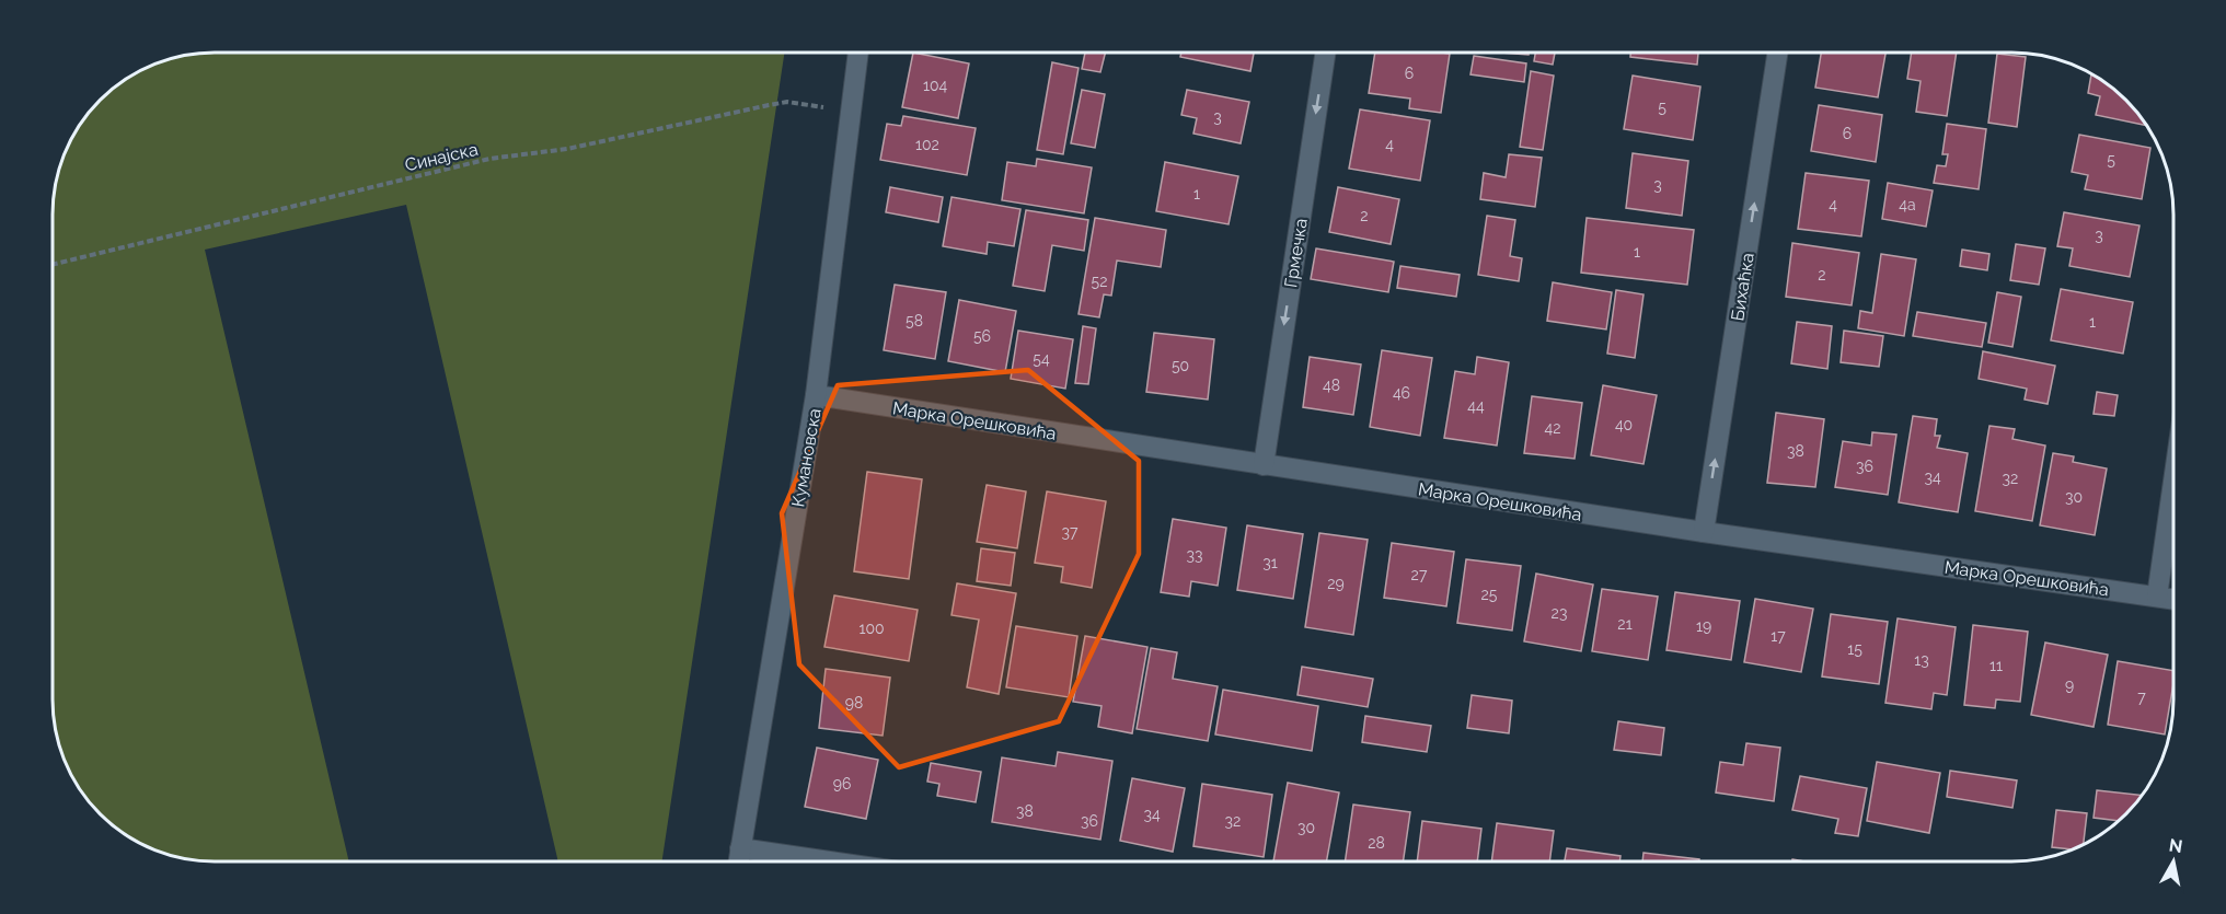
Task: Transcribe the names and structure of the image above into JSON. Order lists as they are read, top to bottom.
{
  "streets": {
    "street": [
      "Грмечка",
      "Бихаћка",
      "Марка Орешковића",
      "Кумановска"
    ],
    "path": ["Синајска"]
  },
  "crossings": [
    ["Синајска", "Кумановска"],
    ["Грмечка", "Марка Орешковића"],
    ["Бихаћка", "Марка Орешковића"],
    ["Марка Орешковића", "Кумановска"]
  ],
  "one_way": ["Грмечка", "Бихаћка"],
  "house_numbers": [
    "6",
    "104",
    "5",
    "3",
    "6",
    "102",
    "4",
    "5",
    "3",
    "1",
    "4",
    "4a",
    "2",
    "3",
    "1",
    "2",
    "52",
    "58",
    "1",
    "56",
    "54",
    "50",
    "48",
    "46",
    "44",
    "40",
    "42",
    "38",
    "36",
    "34",
    "32",
    "30",
    "37",
    "33",
    "31",
    "27",
    "29",
    "25",
    "23",
    "21",
    "19",
    "100",
    "17",
    "15",
    "13",
    "11",
    "9",
    "7",
    "98",
    "96",
    "38",
    "34",
    "36",
    "32",
    "30",
    "28"
  ],
  "north": "top"
}
